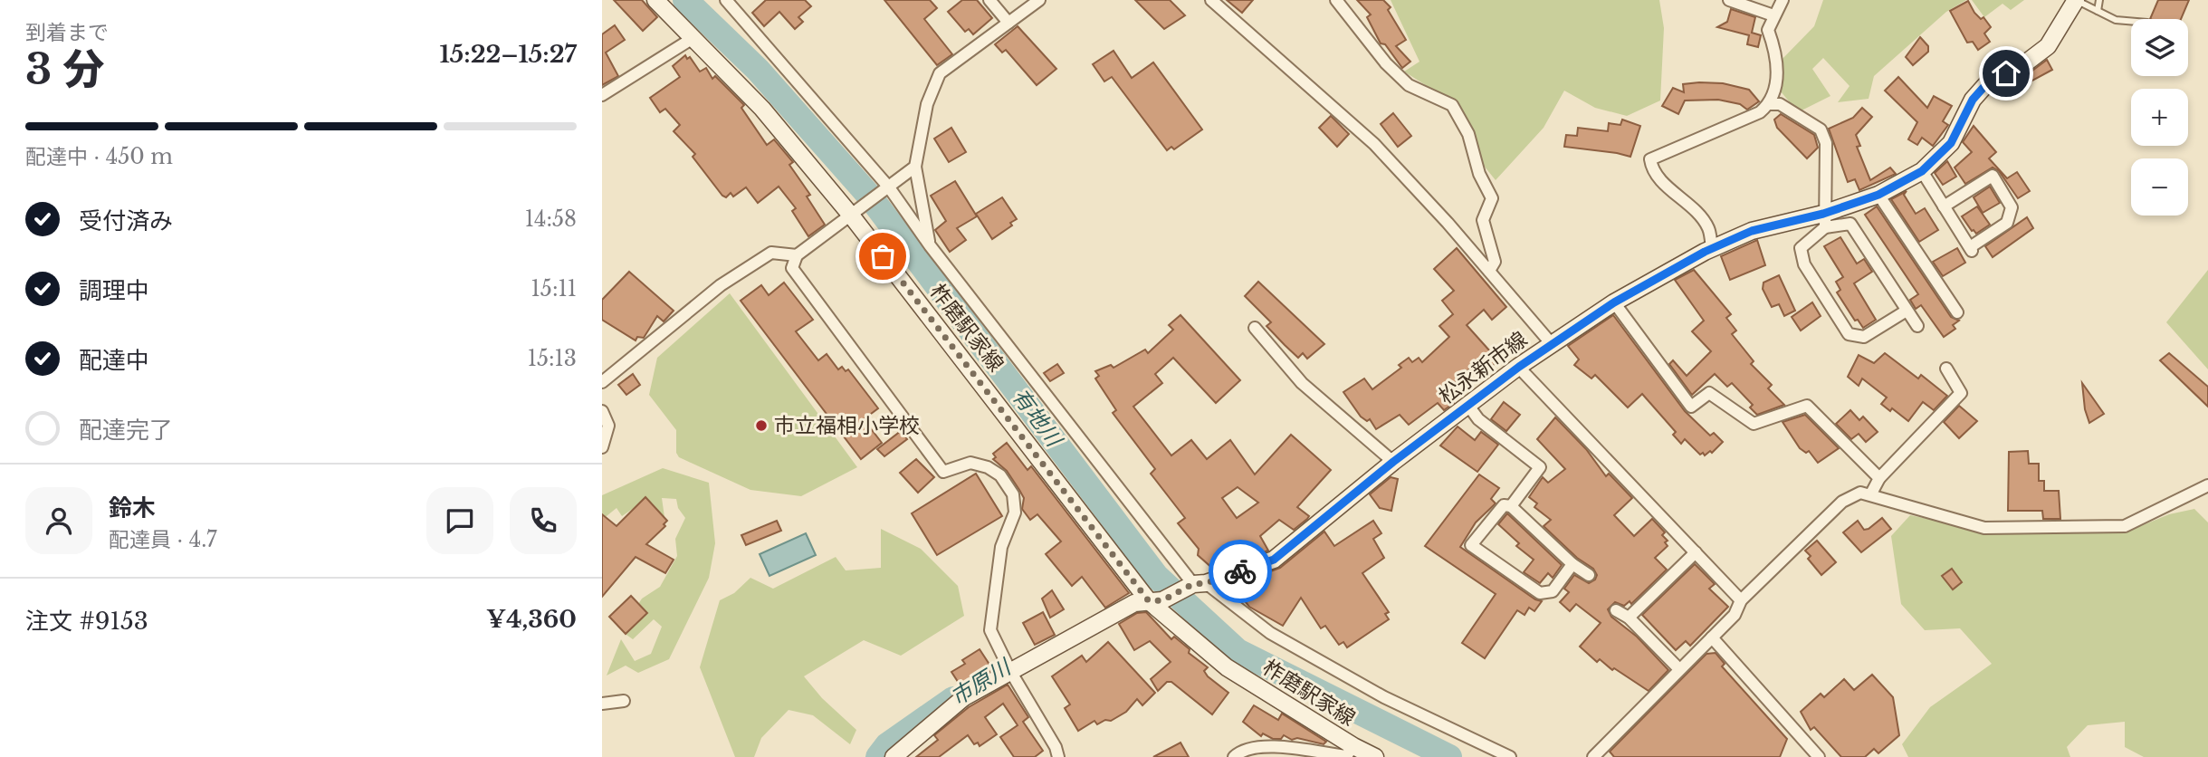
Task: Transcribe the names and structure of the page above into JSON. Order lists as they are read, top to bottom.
{
  "streets": {
    "main road": ["柞磨駅家線", "松永新市線"]
  },
  "crossings": [
    ["柞磨駅家線", "松永新市線"]
  ],
  "water": ["有地川", "市原川"],
  "places": ["市立福相小学校"],
  "page": {
    "heading": ["3 分", "到着まで", "15:22–15:27"],
    "panel": [
      "鈴木",
      "配達員 · 4.7",
      "注文 #9153",
      "¥4,360"
    ],
    "map_buttons": ["+", "−"],
    "bar": "配達中 · 450 m",
    "list": [
      ["受付済み", "14:58"],
      ["調理中", "15:11"],
      ["配達中", "15:13"],
      "配達完了"
    ]
  }
}
